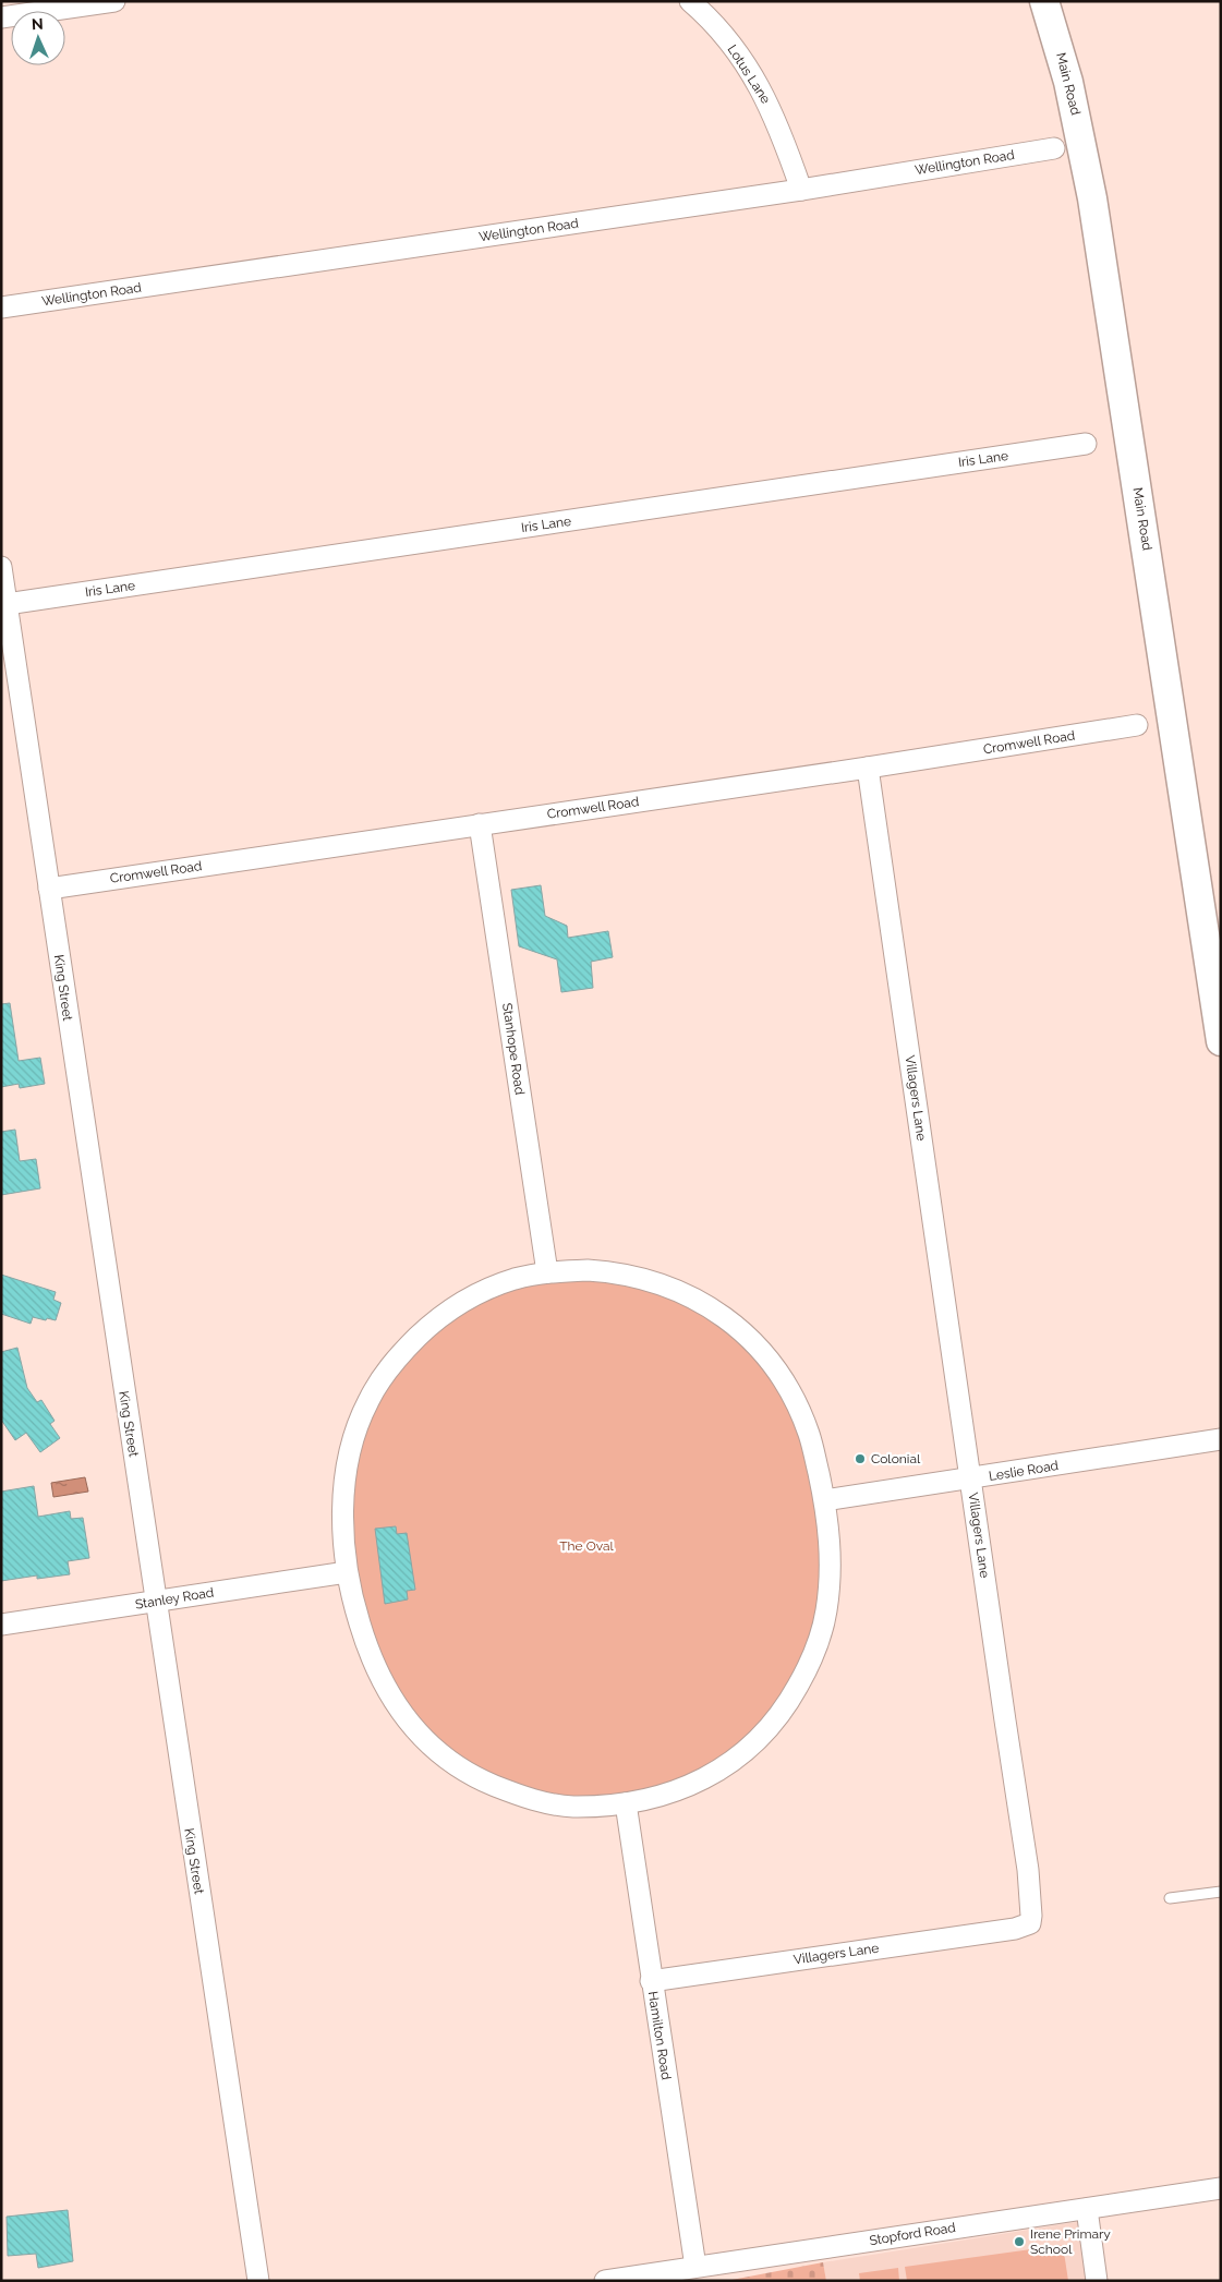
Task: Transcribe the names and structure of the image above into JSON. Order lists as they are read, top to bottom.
{
  "streets": {
    "main road": ["Main Road"],
    "street": [
      "Lotus Lane",
      "Wellington Road",
      "Iris Lane",
      "Cromwell Road",
      "King Street",
      "Stanhope Road",
      "Villagers Lane",
      "Leslie Road",
      "Stanley Road",
      "Hamilton Road",
      "Stopford Road"
    ]
  },
  "crossings": [
    ["Lotus Lane", "Wellington Road"],
    ["Iris Lane", "King Street"],
    ["Cromwell Road", "King Street"],
    ["Cromwell Road", "Stanhope Road"],
    ["Cromwell Road", "Villagers Lane"],
    ["King Street", "Stanley Road"],
    ["Villagers Lane", "Leslie Road"],
    ["Villagers Lane", "Hamilton Road"],
    ["Hamilton Road", "Stopford Road"]
  ],
  "parks": ["The Oval"],
  "places": ["Colonial", "Irene Primary School"],
  "north": "top"
}
